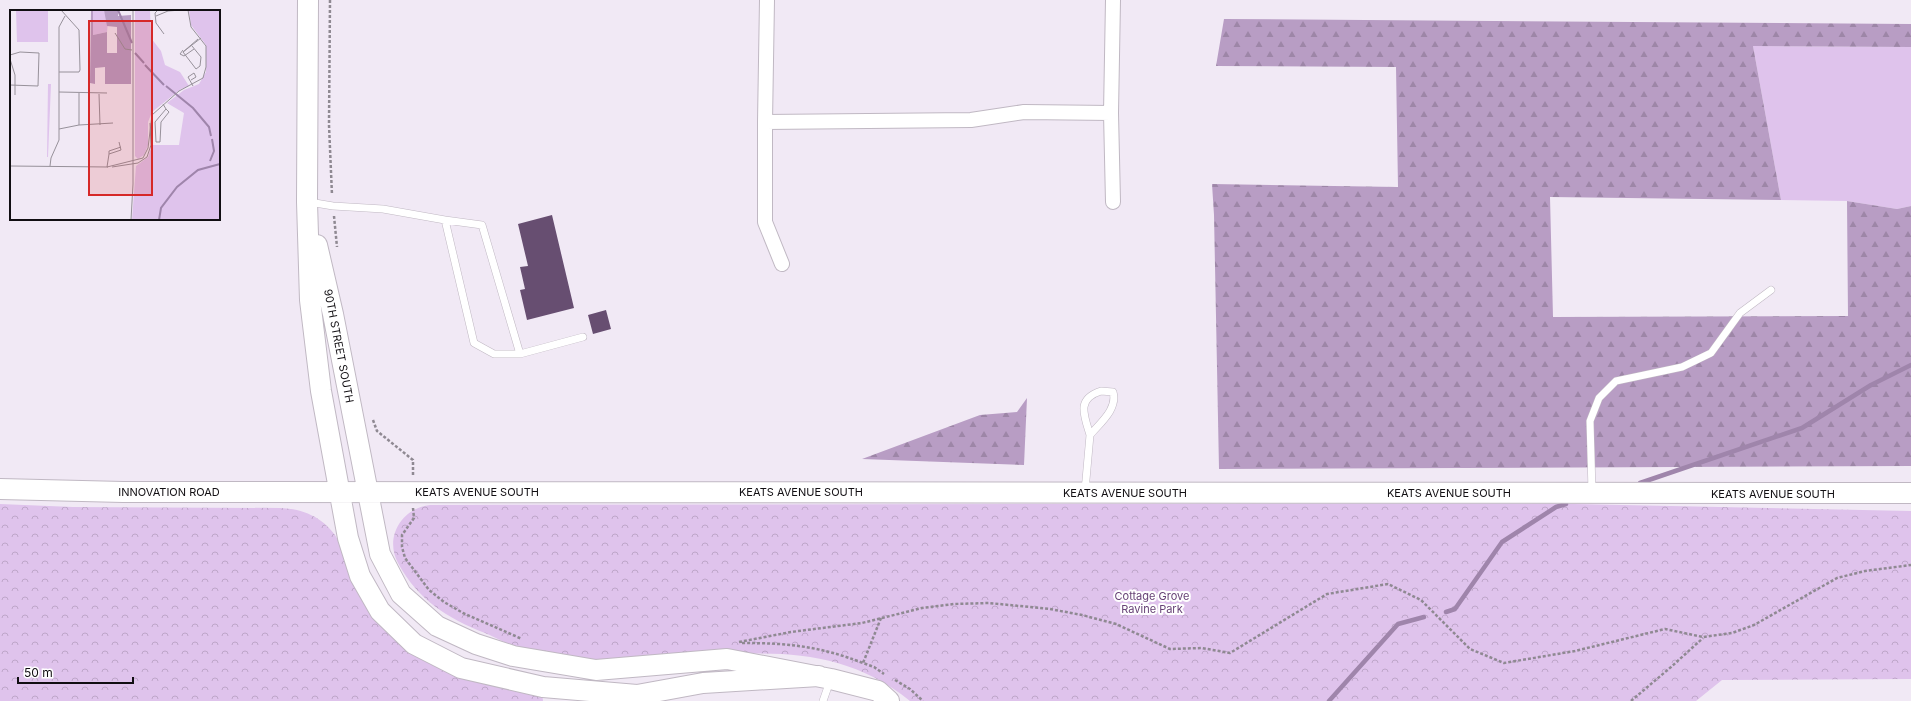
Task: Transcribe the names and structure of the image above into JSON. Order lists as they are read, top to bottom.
{
  "streets": {
    "street": ["90TH STREET SOUTH", "INNOVATION ROAD", "KEATS AVENUE SOUTH"]
  },
  "crossings": [
    ["90TH STREET SOUTH", "INNOVATION ROAD"],
    ["90TH STREET SOUTH", "KEATS AVENUE SOUTH"],
    ["INNOVATION ROAD", "KEATS AVENUE SOUTH"]
  ],
  "parks": ["Cottage Grove Ravine Park"],
  "scale_bar": "50 m"
}
